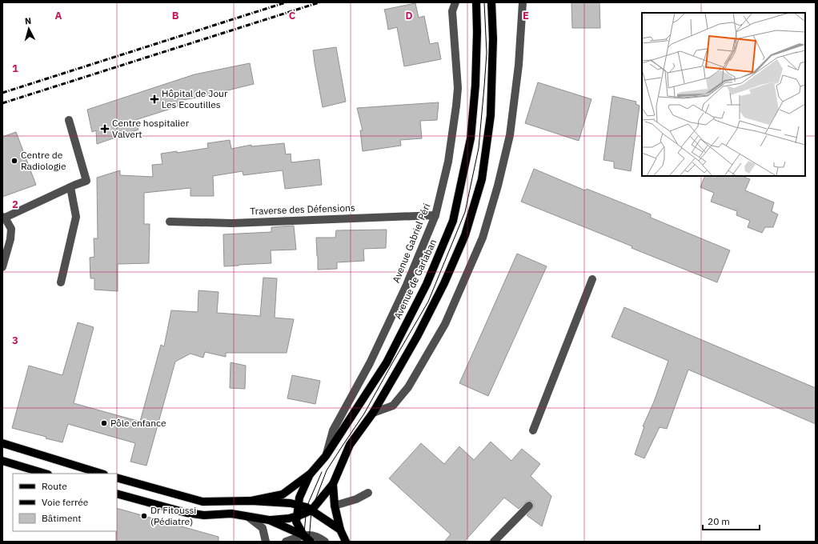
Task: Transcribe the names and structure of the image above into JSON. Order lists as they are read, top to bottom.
{
  "streets": {
    "main road": ["Avenue de Garlaban"],
    "street": ["Traverse des Défensions", "Avenue Gabriel Péri"]
  },
  "crossings": [
    ["Traverse des Défensions", "Avenue Gabriel Péri"],
    ["Avenue Gabriel Péri", "Avenue de Garlaban"]
  ],
  "places": {
    "health": ["Hôpital de Jour Les Ecoutilles", "Centre hospitalier Valvert"],
    "other": ["Centre de Radiologie", "Pôle enfance", "Dr Fitoussi (Pédiatre)"]
  },
  "legend": ["Route", "Voie ferrée", "Bâtiment"],
  "scale_bar": "20 m",
  "north": "top",
  "grid": {
    "columns": [
      "A",
      "B",
      "C",
      "D",
      "E"
    ],
    "rows": ["1", "2", "3"]
  }
}
